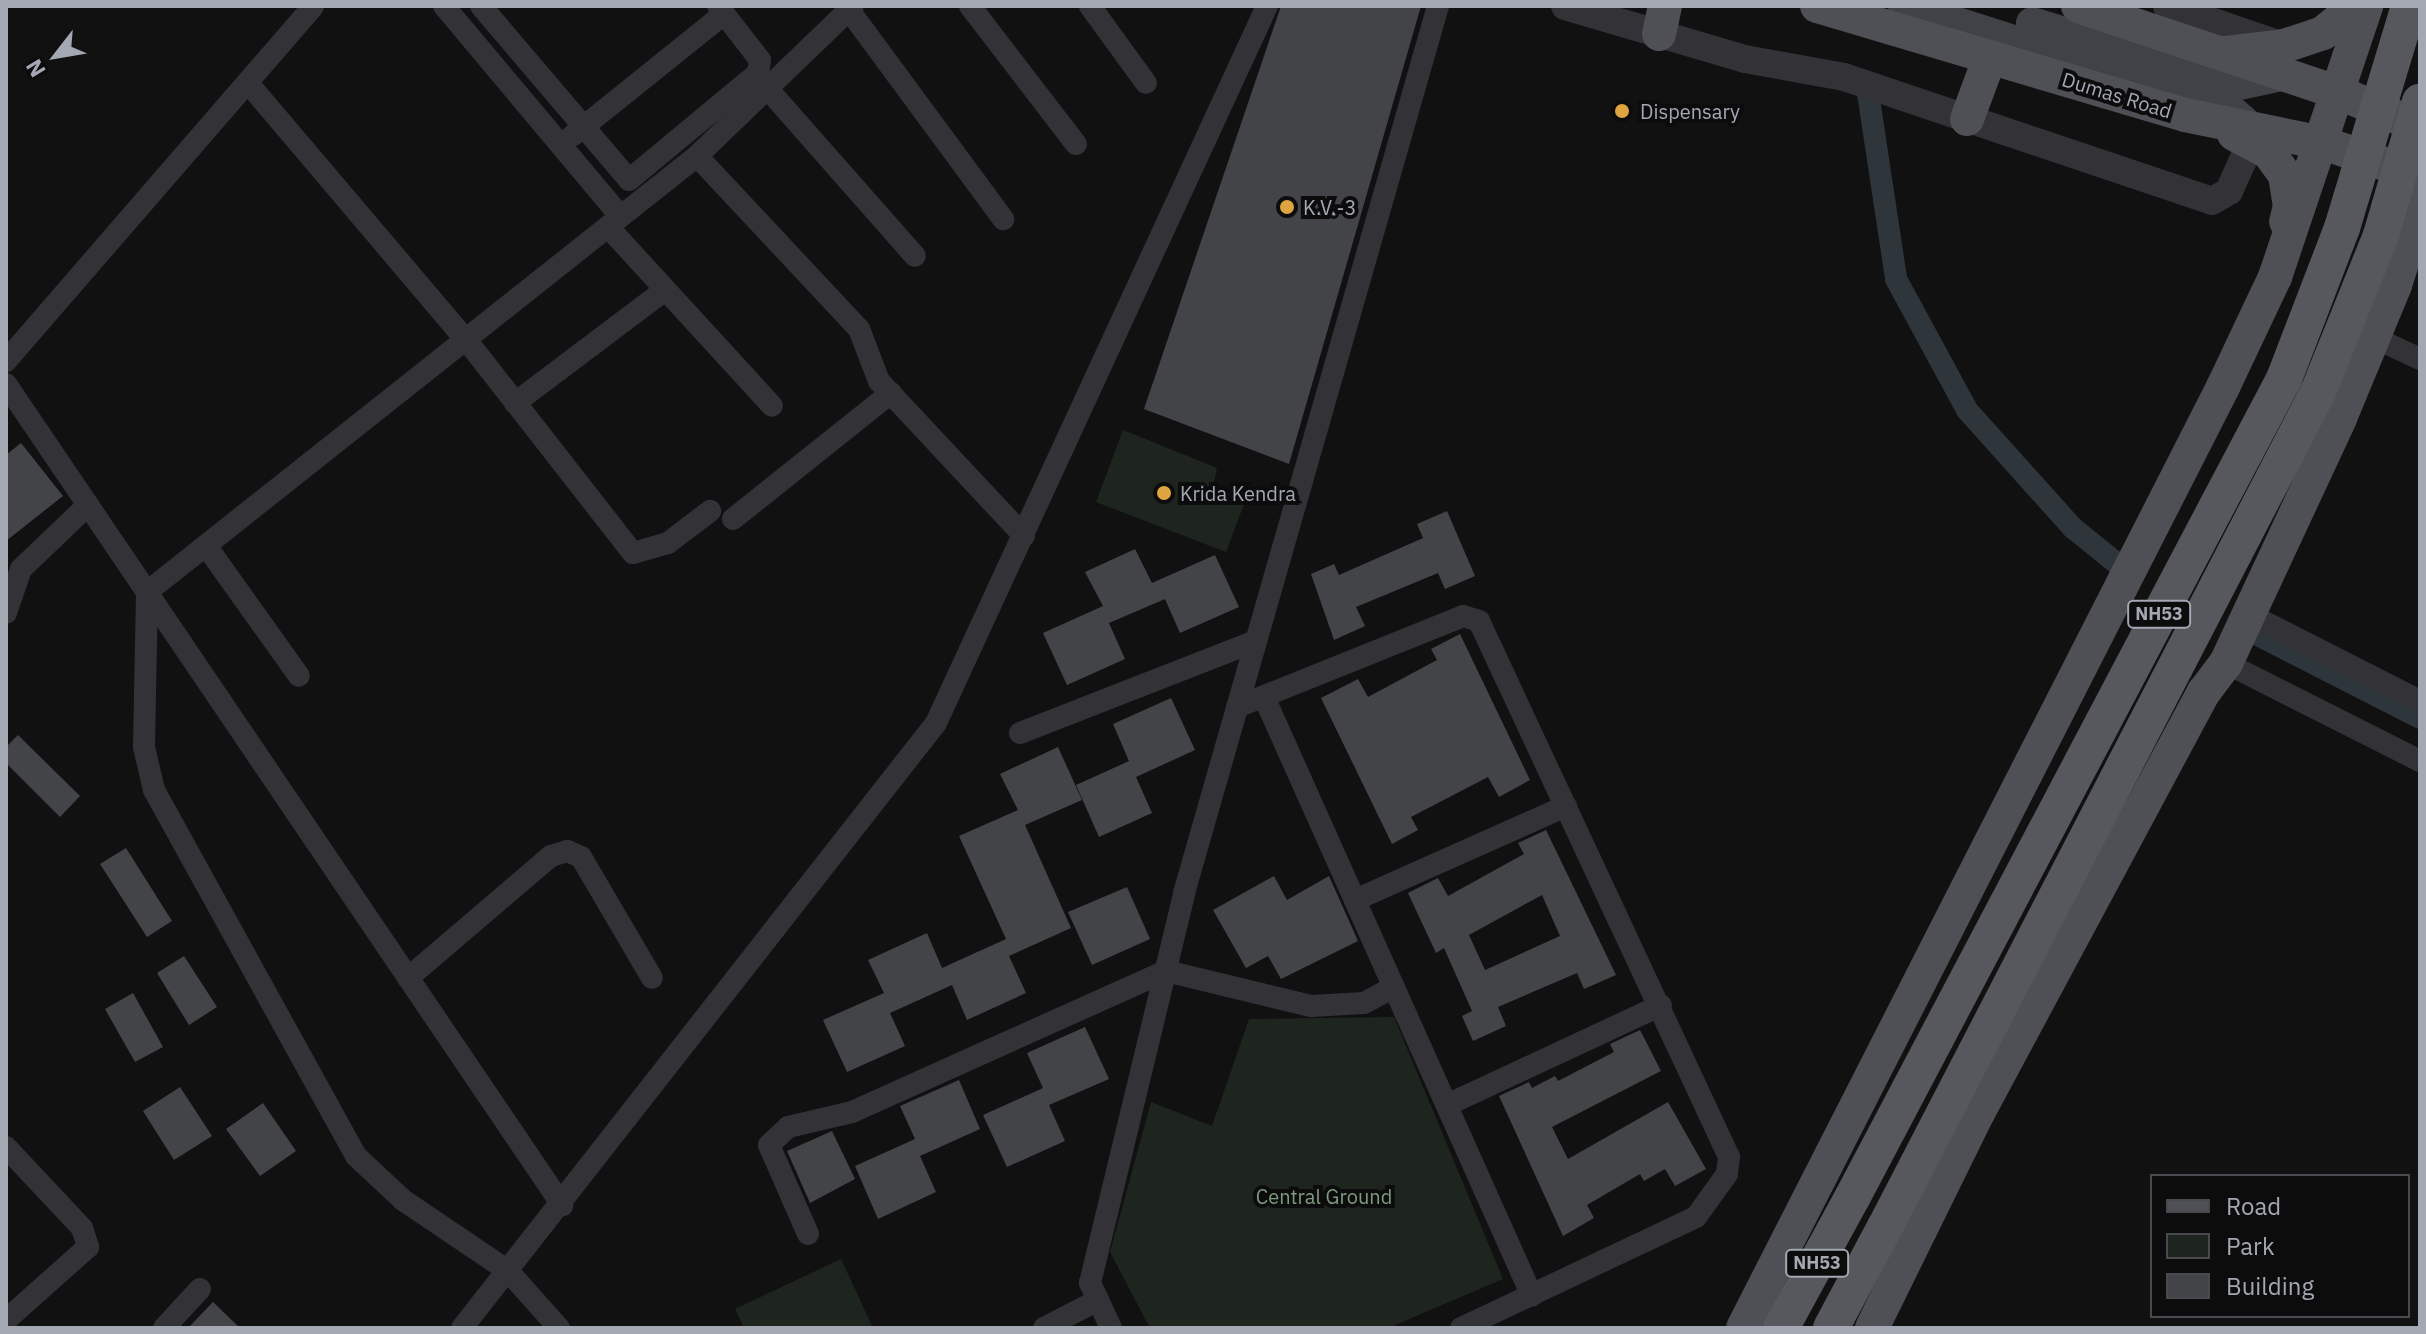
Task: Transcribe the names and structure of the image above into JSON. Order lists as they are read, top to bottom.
{
  "streets": {
    "highway": ["NH53"],
    "main road": ["Dumas Road"]
  },
  "parks": ["Central Ground"],
  "places": ["Dispensary", "K.V.-3", "Krida Kendra"],
  "legend": ["Road", "Park", "Building"],
  "north": "bottom left"
}
